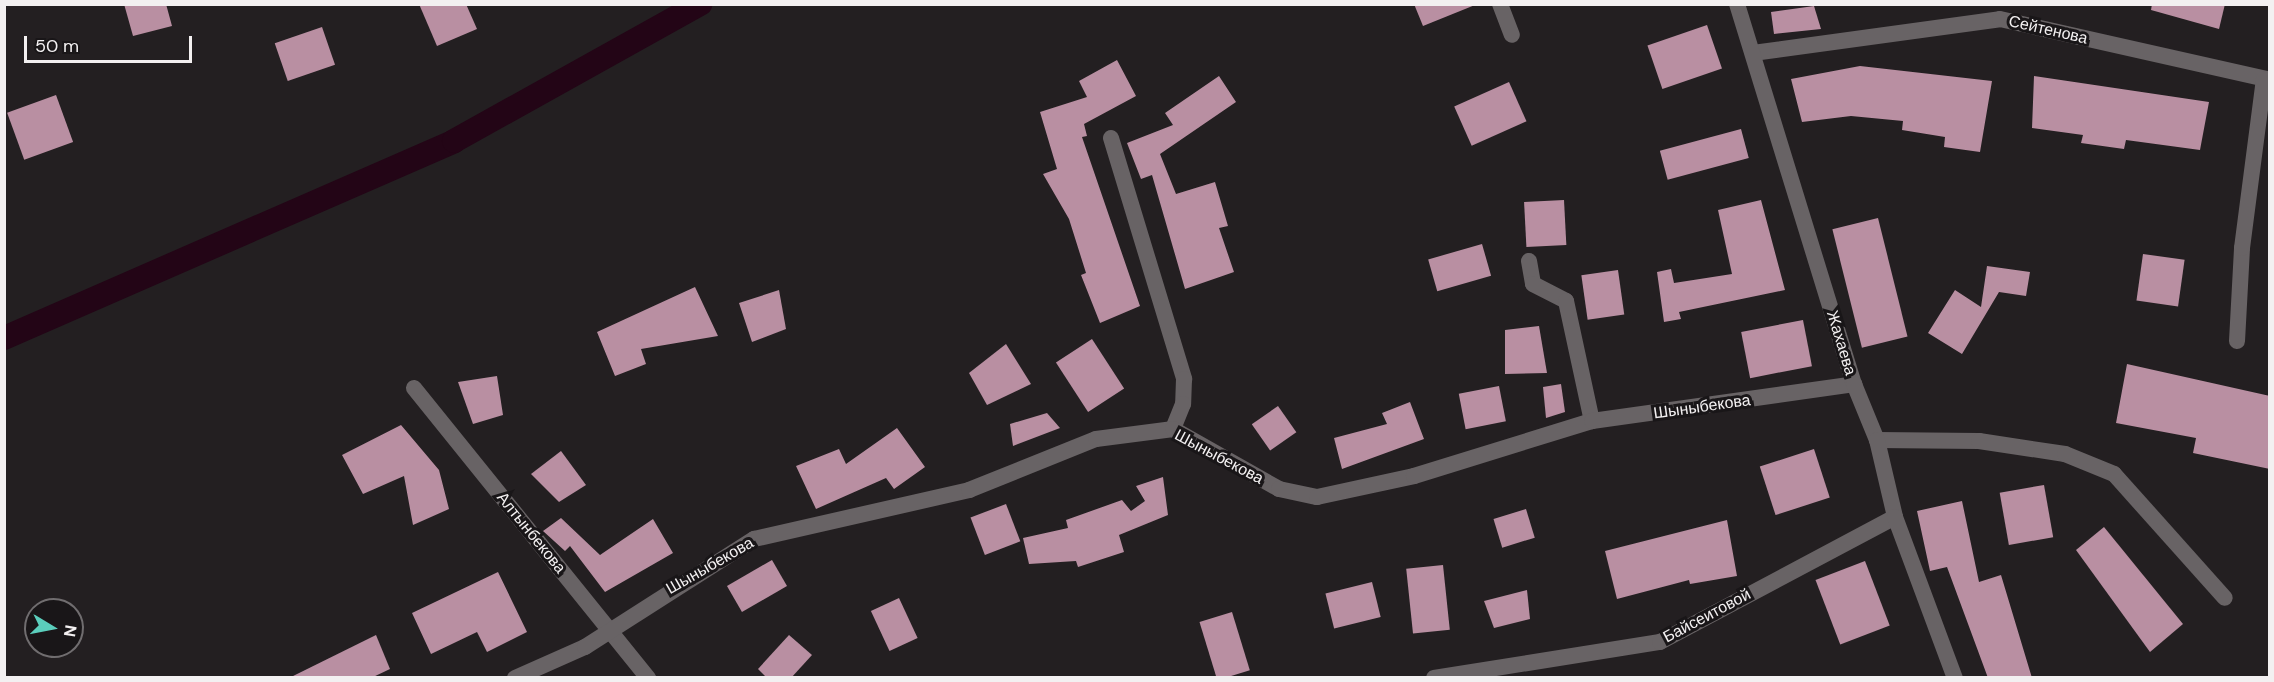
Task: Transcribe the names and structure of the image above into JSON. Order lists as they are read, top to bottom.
{
  "streets": {
    "street": [
      "Сейтенова",
      "Жахаева",
      "Шыныбекова",
      "Алтынбекова",
      "Байсеитовой"
    ]
  },
  "crossings": [
    ["Сейтенова", "Жахаева"],
    ["Жахаева", "Шыныбекова"],
    ["Жахаева", "Байсеитовой"],
    ["Шыныбекова", "Алтынбекова"]
  ],
  "scale_bar": "50 m",
  "north": "right"
}
